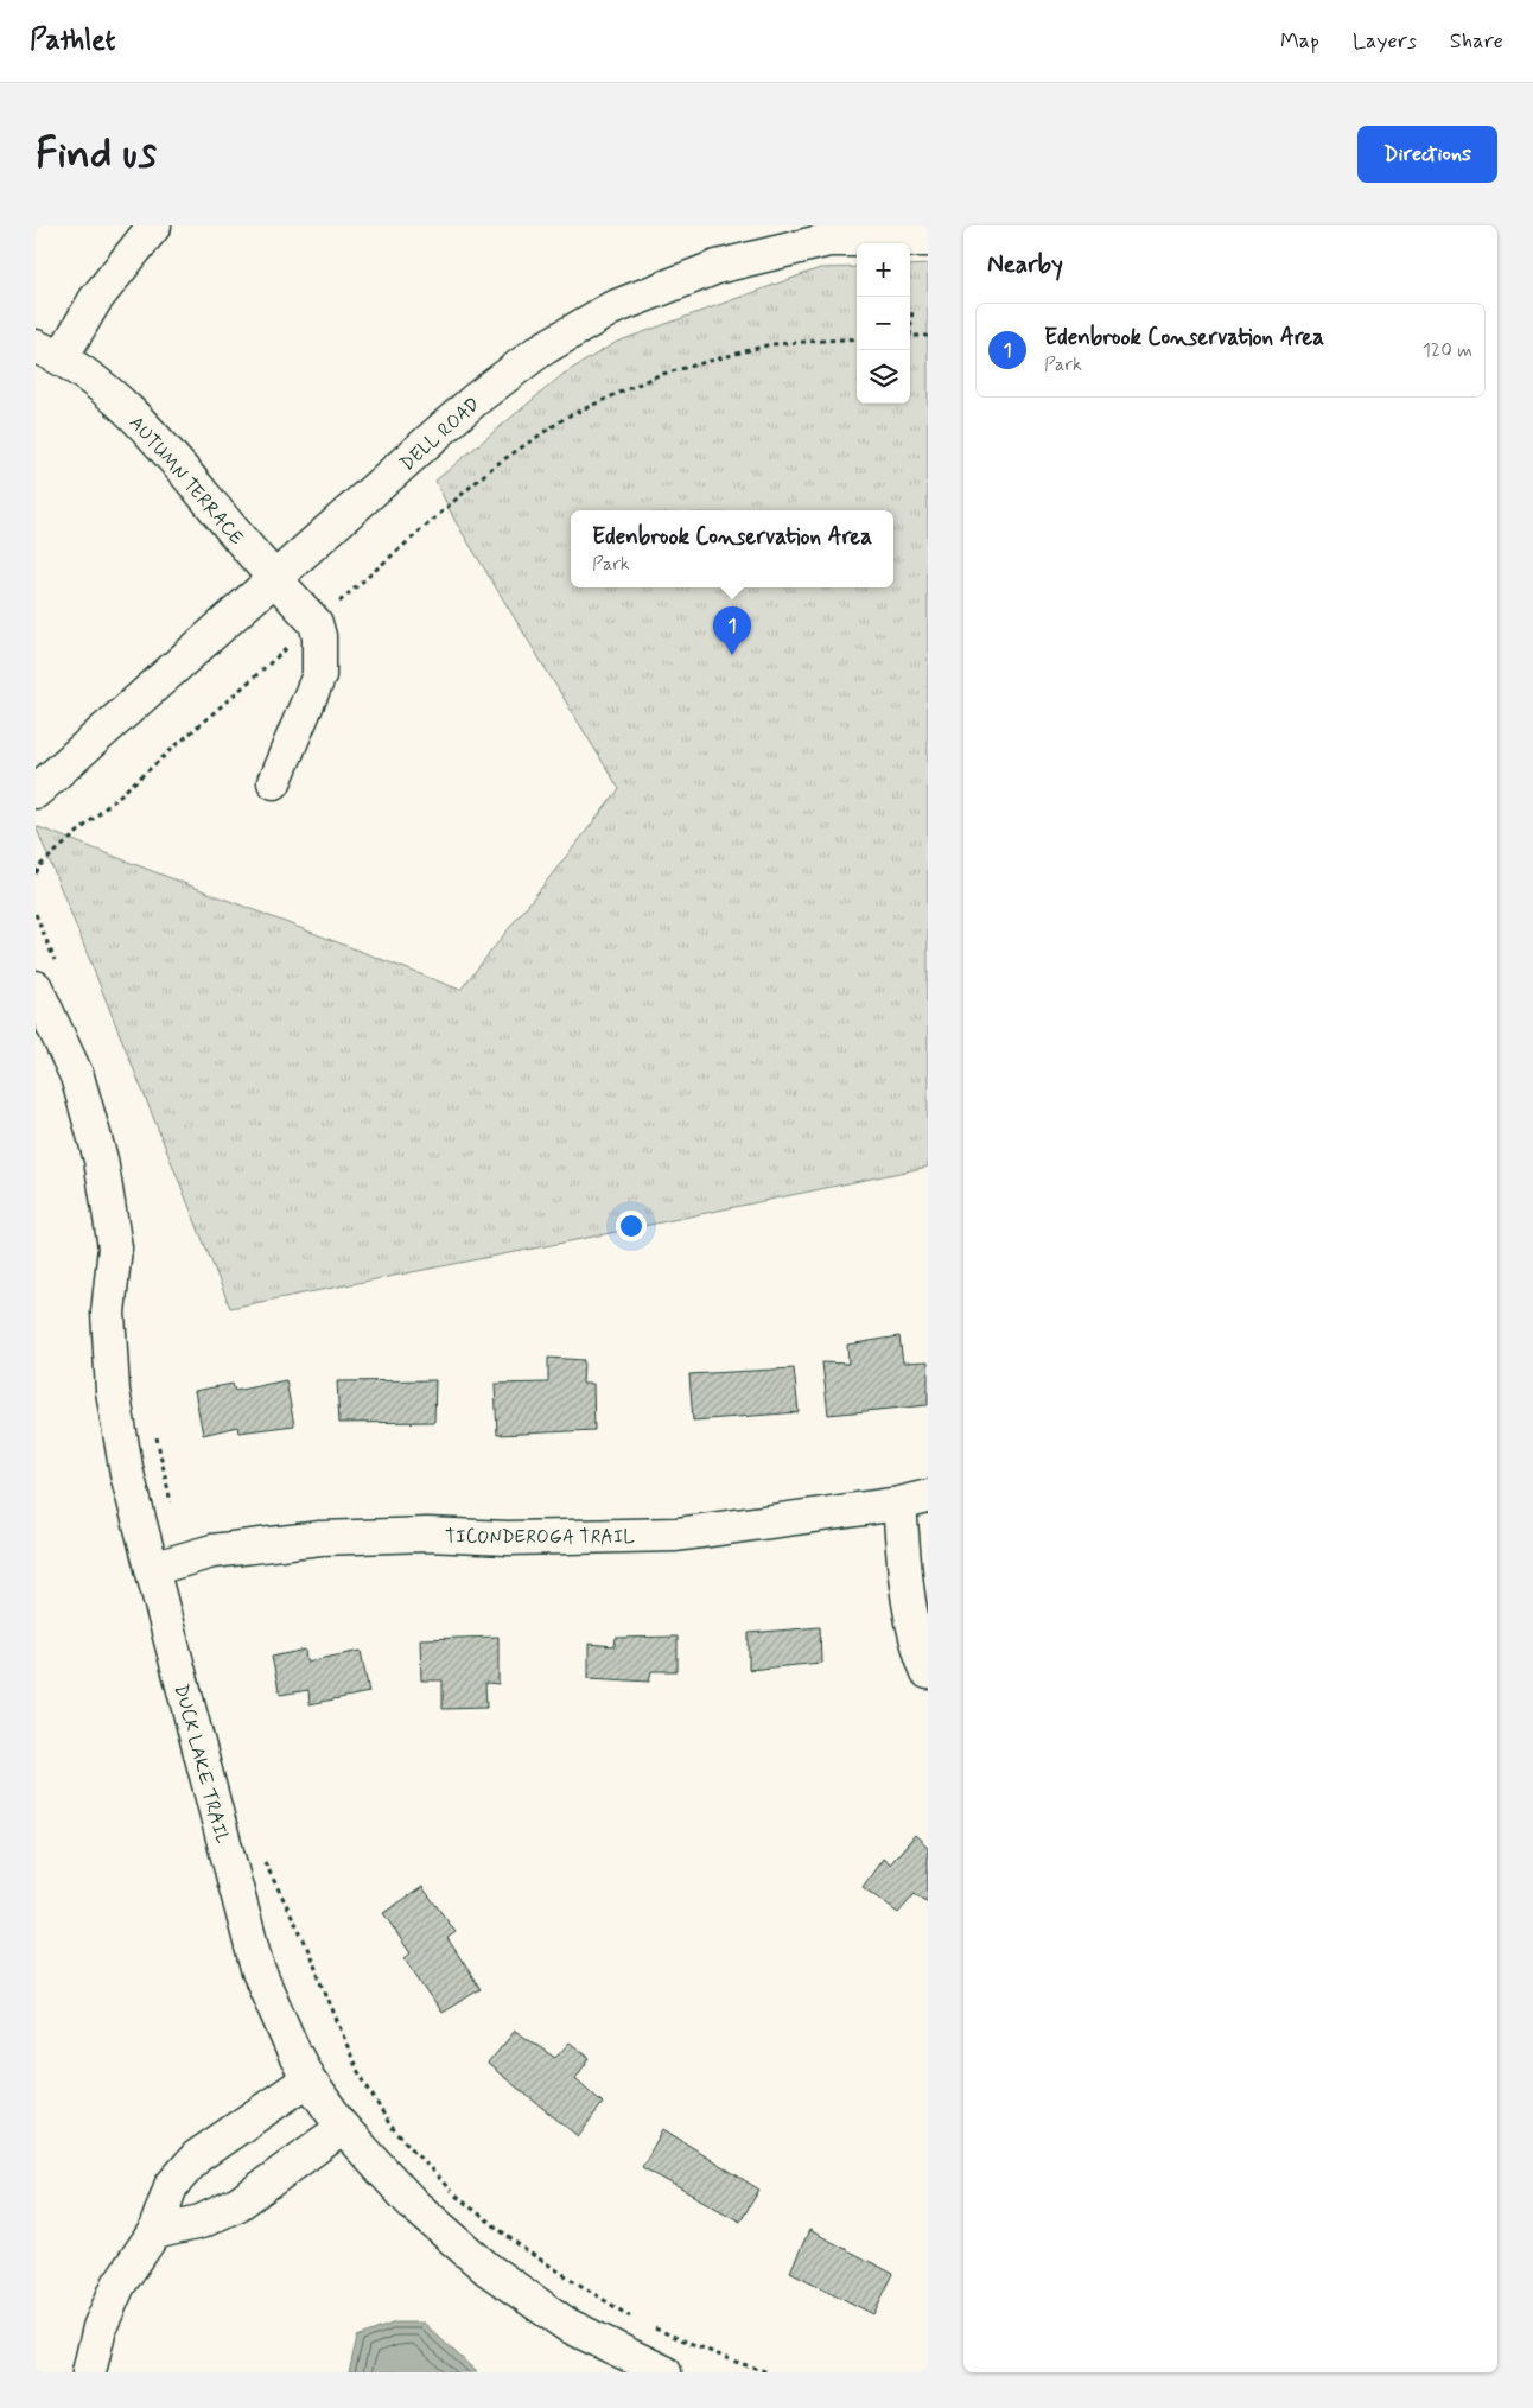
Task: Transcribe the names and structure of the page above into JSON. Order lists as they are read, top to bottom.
{
  "streets": {
    "street": [
      "DELL ROAD",
      "AUTUMN TERRACE",
      "TICONDEROGA TRAIL",
      "DUCK LAKE TRAIL"
    ]
  },
  "crossings": [
    ["DELL ROAD", "AUTUMN TERRACE"],
    ["TICONDEROGA TRAIL", "DUCK LAKE TRAIL"]
  ],
  "page": {
    "header": "Pathlet",
    "nav": ["Map", "Layers", "Share"],
    "buttons": "Directions",
    "title": "Find us",
    "heading": "Nearby",
    "map_buttons": ["+", "−"],
    "list": [
      {
        "mark": "1",
        "name": "Edenbrook Conservation Area",
        "note": "Park",
        "value": "120 m"
      }
    ],
    "popup": ["Edenbrook Conservation Area", "Park"],
    "pins": "1"
  }
}
